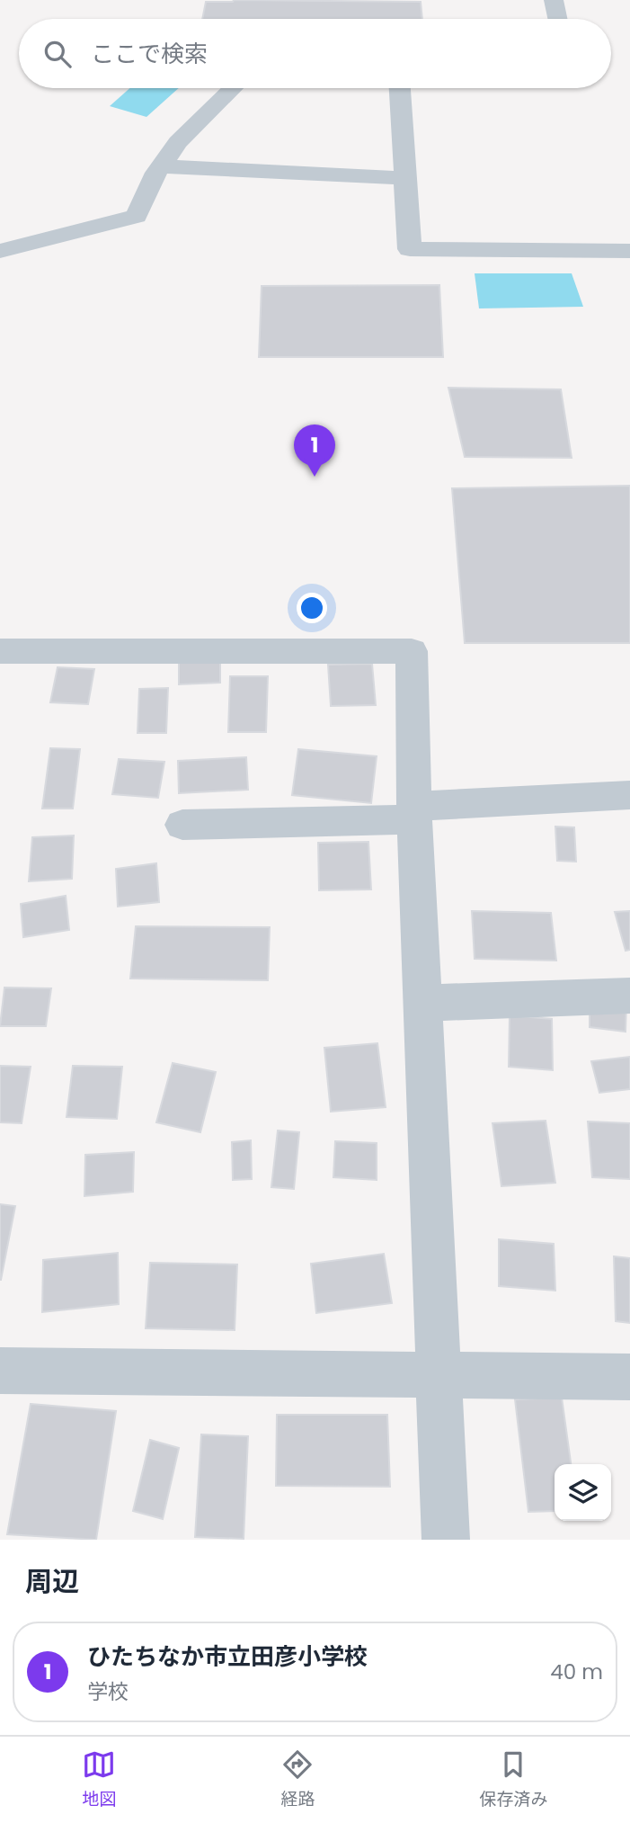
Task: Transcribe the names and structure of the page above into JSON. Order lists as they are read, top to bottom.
{
  "page": {
    "search": "ここで検索",
    "pins": "1",
    "heading": "周辺",
    "list": [
      {
        "mark": "1",
        "name": "ひたちなか市立田彦小学校",
        "note": "学校",
        "value": "40 m"
      }
    ],
    "nav": ["地図", "経路", "保存済み"]
  }
}
